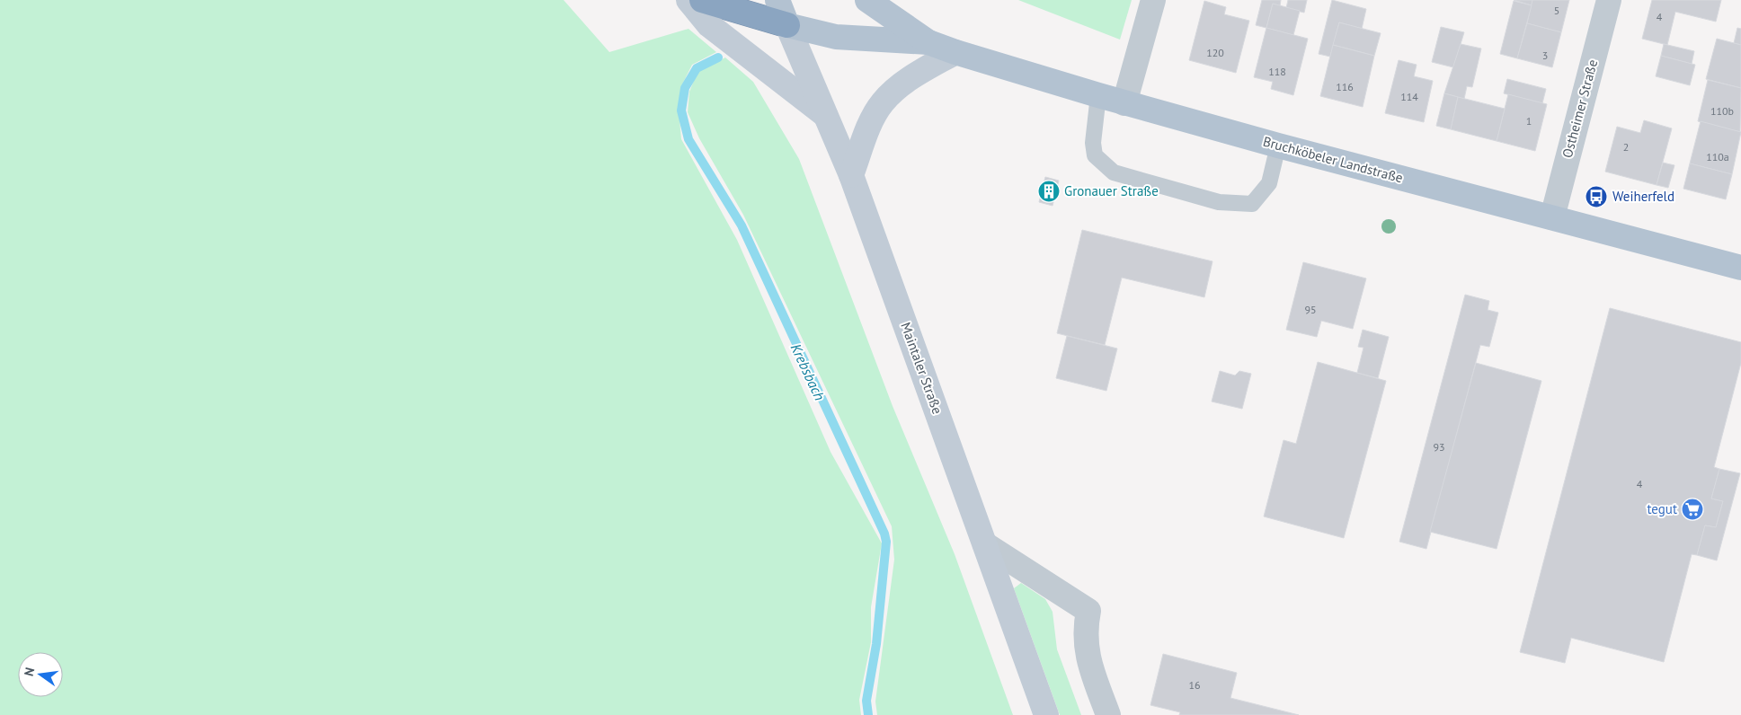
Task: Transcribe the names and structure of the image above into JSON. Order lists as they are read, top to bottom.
{
  "streets": {
    "main road": ["Bruchköbeler Landstraße", "Maintaler Straße"],
    "street": ["Ostheimer Straße"]
  },
  "crossings": [
    ["Ostheimer Straße", "Bruchköbeler Landstraße"],
    ["Bruchköbeler Landstraße", "Maintaler Straße"]
  ],
  "water": ["Krebsbach"],
  "places": {
    "building": ["Gronauer Straße"],
    "bus stop": ["Weiherfeld"],
    "supermarket": ["tegut"]
  },
  "house_numbers": [
    "5",
    "4",
    "120",
    "3",
    "118",
    "116",
    "114",
    "110b",
    "1",
    "2",
    "110a",
    "95",
    "93",
    "4",
    "16"
  ],
  "north": "left"
}
